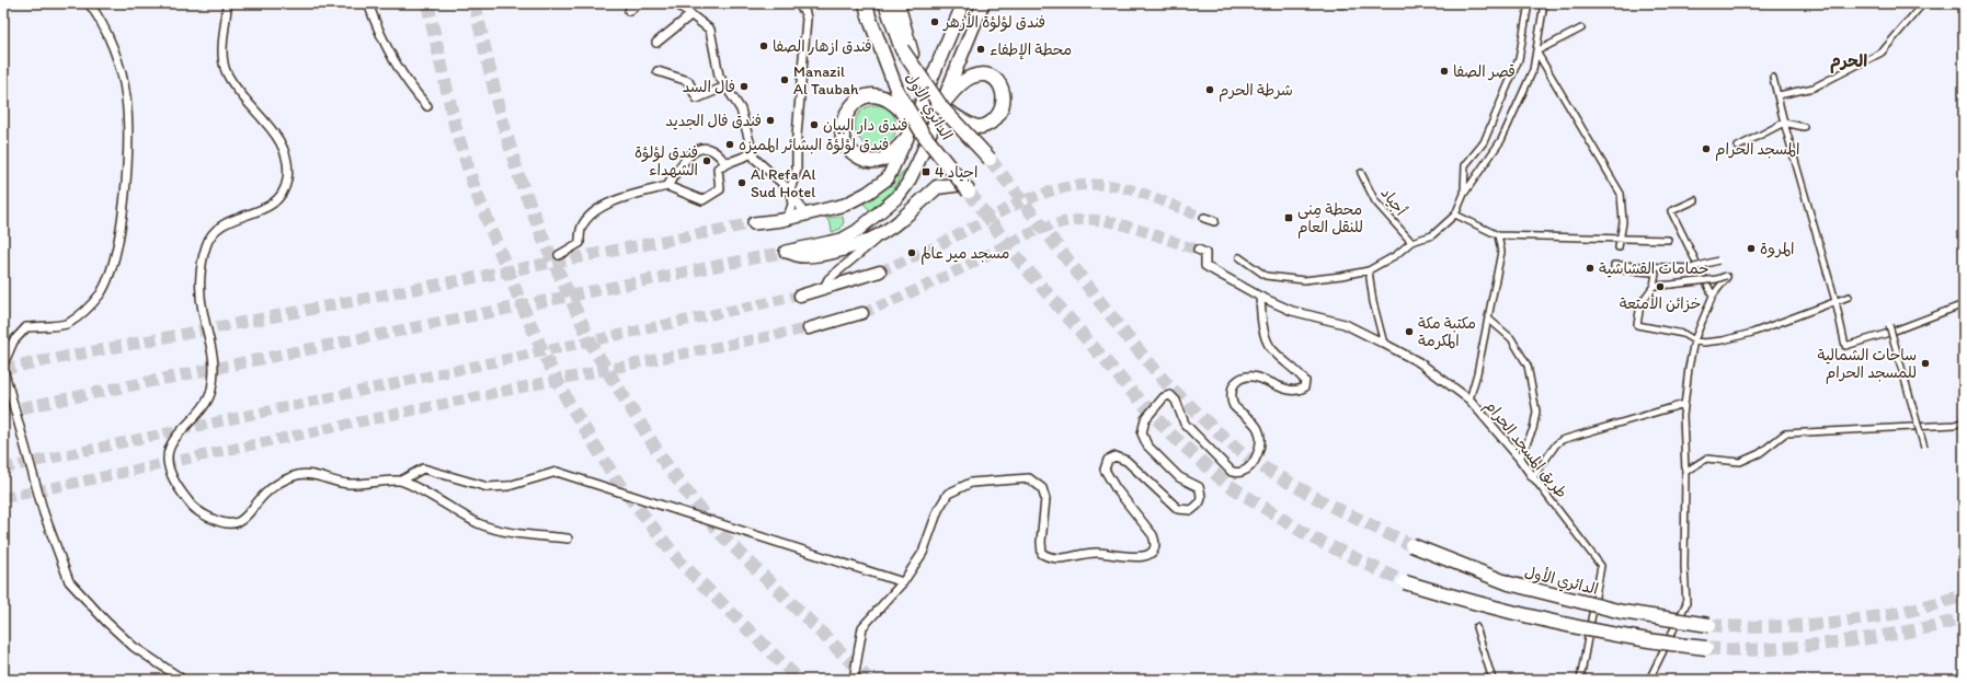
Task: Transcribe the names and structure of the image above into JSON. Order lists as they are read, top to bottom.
{
  "streets": {
    "highway": ["الدائري الأول"],
    "street": ["أجياد", "طريق المسجد الحرام"]
  },
  "districts": ["الحرم"],
  "places": {
    "other": [
      "فندق لؤلؤة الأزهر",
      "فندق ازهار الصفا",
      "محطة الإطفاء",
      "قصر الصفا",
      "Manazil Al Taubah",
      "فال السد",
      "شرطة الحرم",
      "فندق فال الجديد",
      "فندق دار البيان",
      "فندق لؤلؤة البشائر المميزه",
      "المسجد الحرام",
      "فندق لؤلؤة الشهداء",
      "Al Refa Al Sud Hotel",
      "المروة",
      "مسجد مير عالم",
      "حمامات القشاشية",
      "خزائن الأمتعة",
      "مكتبة مكة المكرمة",
      "ساحات الشمالية للمسجد الحرام"
    ],
    "transit": ["اجياد 4", "محطة مِنى للنقل العام"]
  }
}
